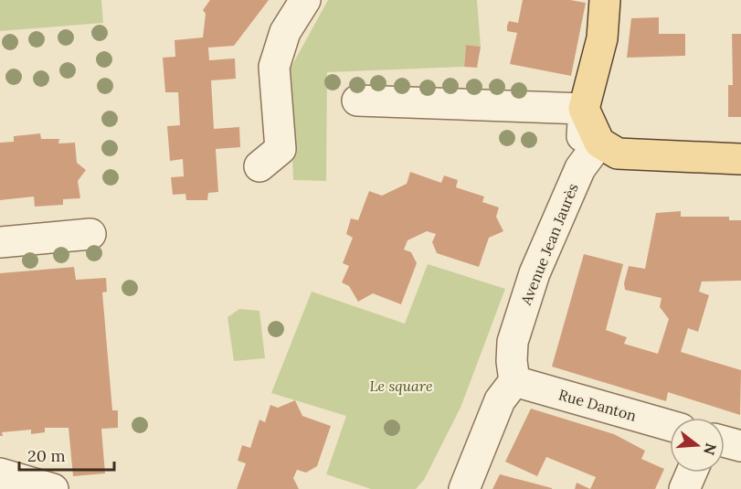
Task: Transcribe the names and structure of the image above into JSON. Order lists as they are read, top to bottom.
{
  "streets": {
    "street": ["Avenue Jean Jaurès", "Rue Danton"]
  },
  "crossings": [
    ["Avenue Jean Jaurès", "Rue Danton"]
  ],
  "parks": ["Le square"],
  "scale_bar": "20 m",
  "north": "right"
}
